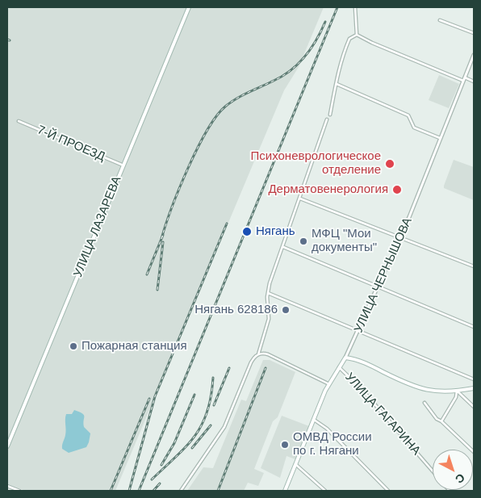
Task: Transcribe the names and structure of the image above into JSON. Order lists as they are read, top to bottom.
{
  "streets": {
    "main road": ["УЛИЦА ЛАЗАРЕВА", "УЛИЦА ЧЕРНЫШОВА"],
    "street": ["7-Й ПРОЕЗД", "УЛИЦА ГАГАРИНА"]
  },
  "crossings": [
    ["7-Й ПРОЕЗД", "УЛИЦА ЛАЗАРЕВА"],
    ["УЛИЦА ЧЕРНЫШОВА", "УЛИЦА ГАГАРИНА"]
  ],
  "places": [
    "Психоневрологическое отделение",
    "Дерматовенерология",
    "Нягань",
    "МФЦ \"Мои документы\"",
    "Нягань 628186",
    "Пожарная станция",
    "ОМВД России по г. Нягани"
  ],
  "north": "bottom right"
}
